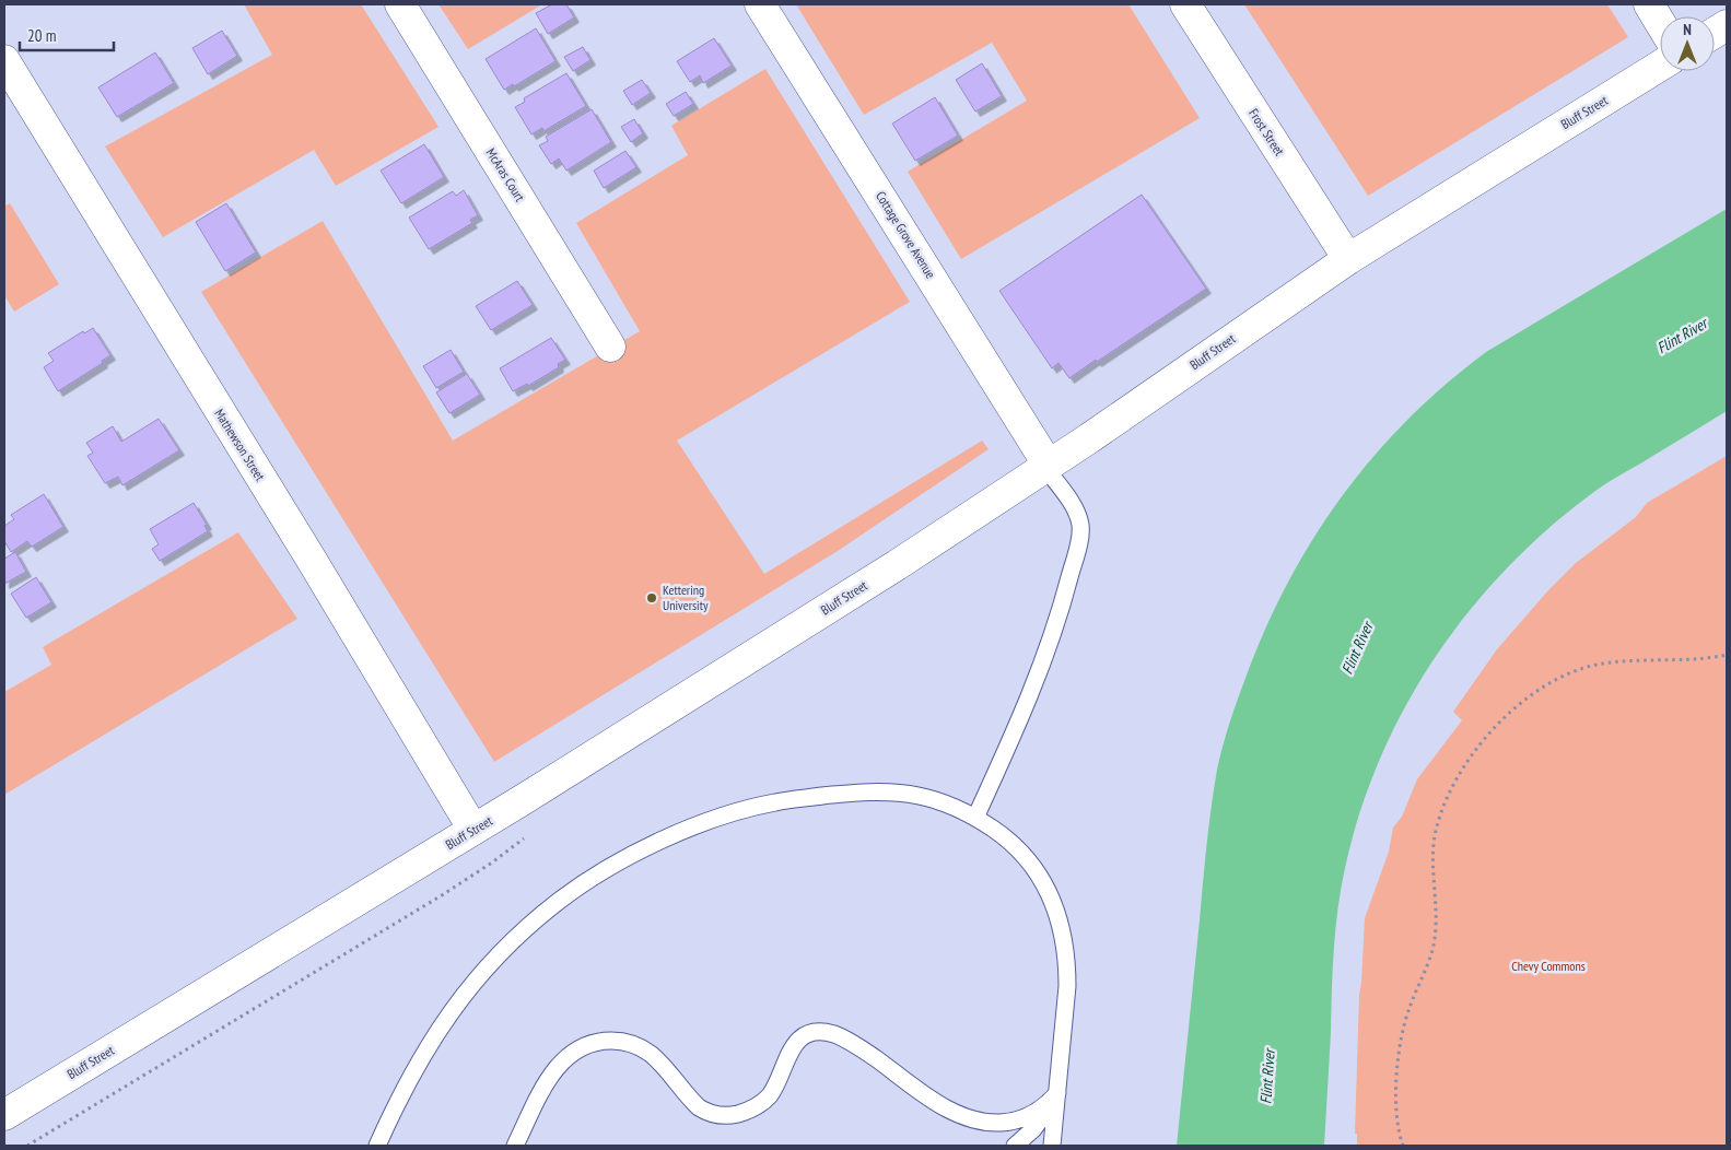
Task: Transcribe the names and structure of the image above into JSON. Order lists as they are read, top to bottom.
{
  "streets": {
    "street": [
      "Bluff Street",
      "Frost Street",
      "McAras Court",
      "Cottage Grove Avenue",
      "Mathewson Street"
    ]
  },
  "crossings": [
    ["Bluff Street", "Frost Street"],
    ["Bluff Street", "Cottage Grove Avenue"],
    ["Bluff Street", "Mathewson Street"]
  ],
  "water": ["Flint River"],
  "parks": ["Chevy Commons"],
  "places": ["Kettering University"],
  "scale_bar": "20 m",
  "north": "top"
}
